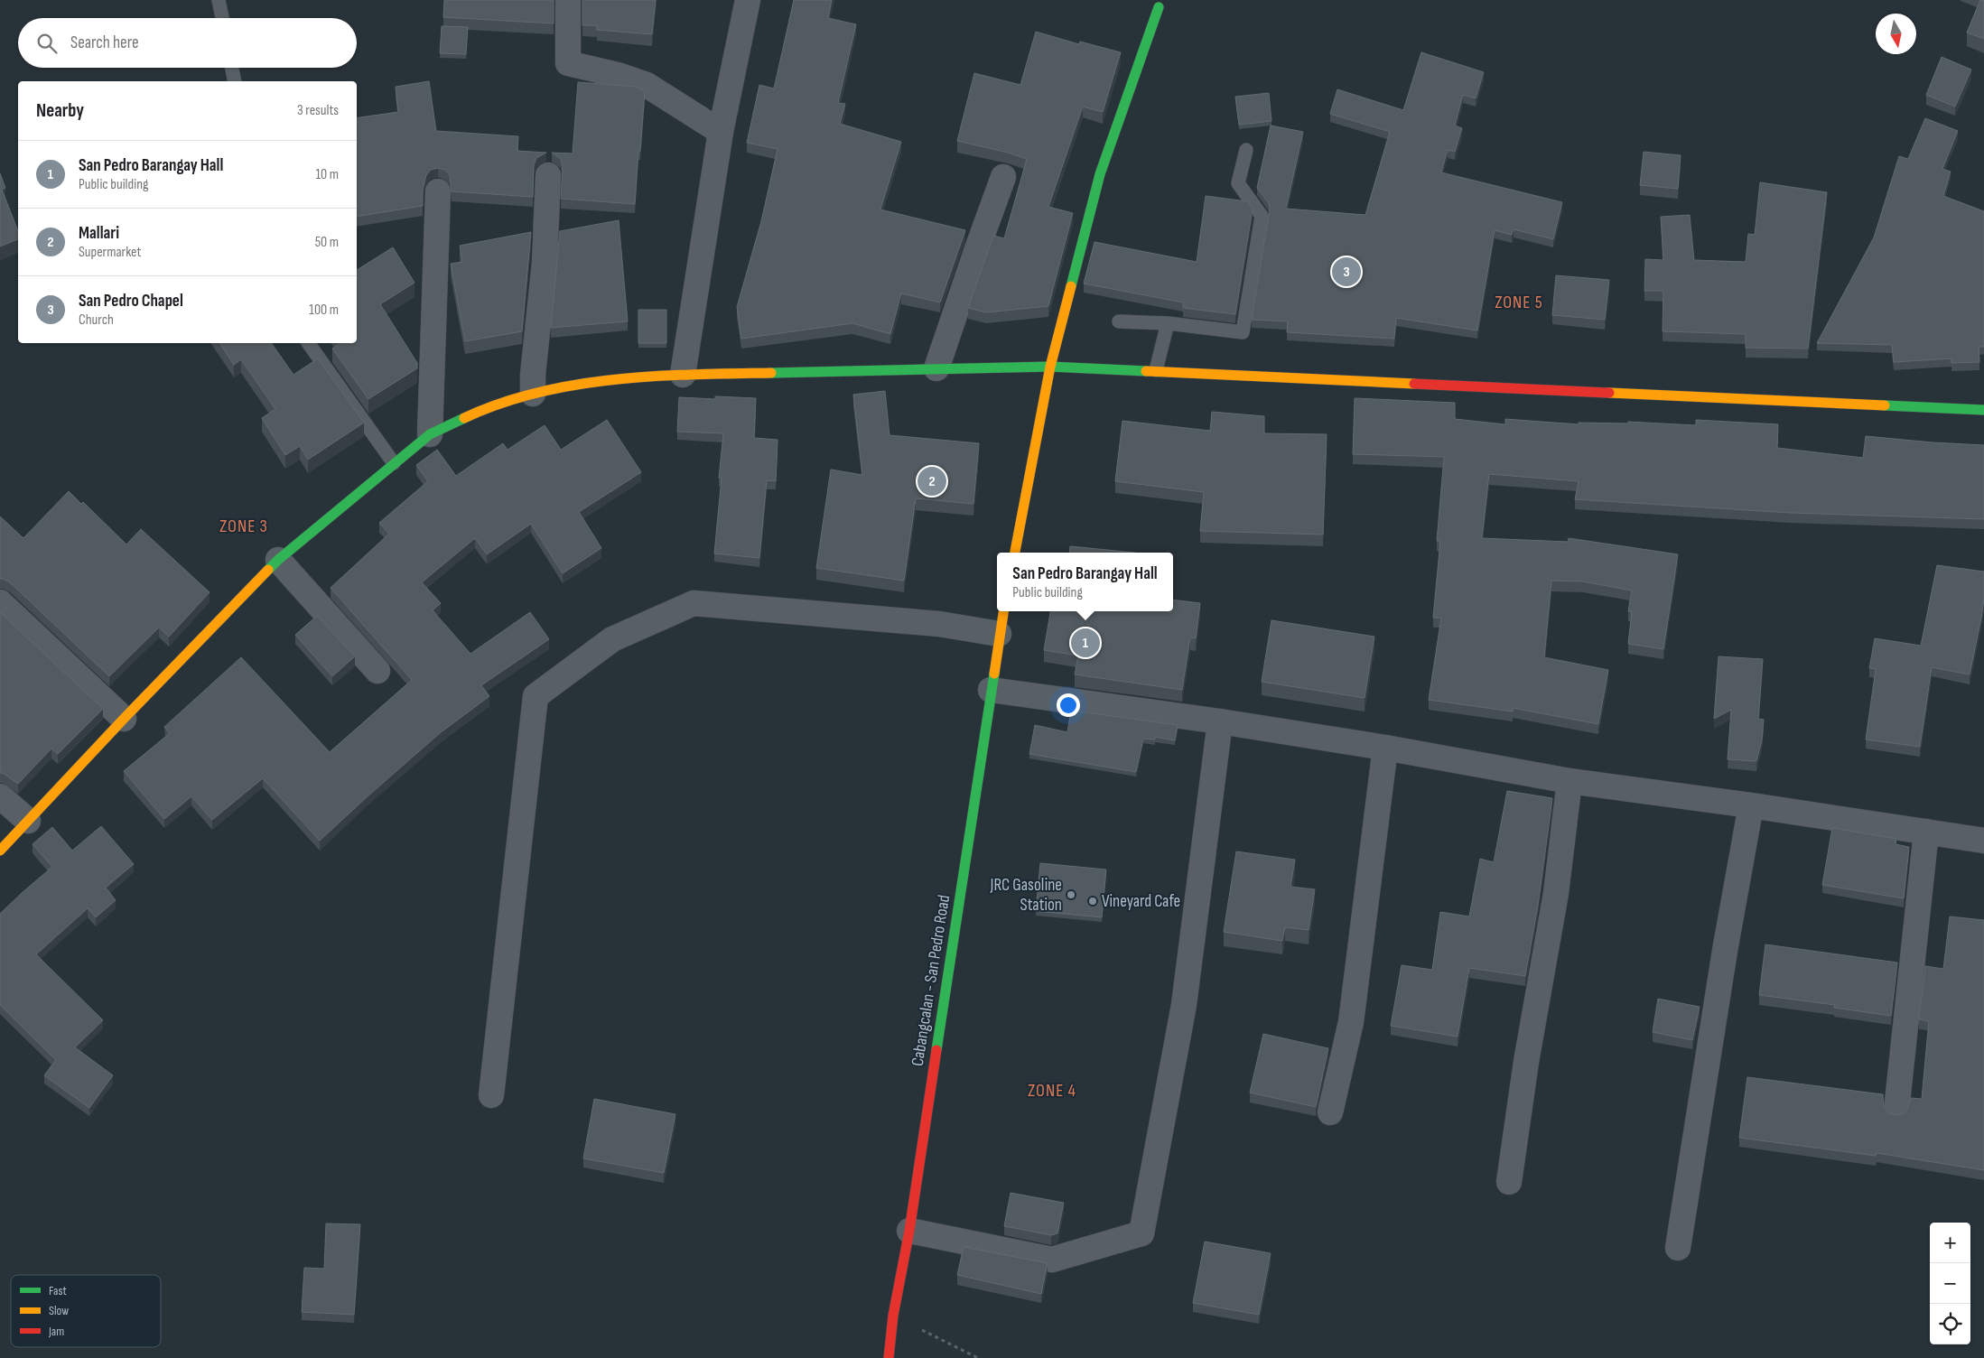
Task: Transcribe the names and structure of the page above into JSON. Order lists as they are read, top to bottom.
{
  "streets": {
    "street": ["Cabangcalan - San Pedro Road"]
  },
  "districts": ["ZONE 5", "ZONE 3", "ZONE 4"],
  "places": ["JRC Gasoline Station", "Vineyard Cafe"],
  "legend": ["Fast", "Slow", "Jam"],
  "north": "bottom",
  "page": {
    "search": "Search here",
    "heading": ["Nearby", "3 results"],
    "list": [
      {
        "mark": "1",
        "name": "San Pedro Barangay Hall",
        "note": "Public building",
        "value": "10 m"
      },
      {
        "mark": "2",
        "name": "Mallari",
        "note": "Supermarket",
        "value": "50 m"
      },
      {
        "mark": "3",
        "name": "San Pedro Chapel",
        "note": "Church",
        "value": "100 m"
      }
    ],
    "pins": ["3", "2", "1"],
    "popup": ["San Pedro Barangay Hall", "Public building"],
    "map_buttons": ["+", "−"]
  }
}
